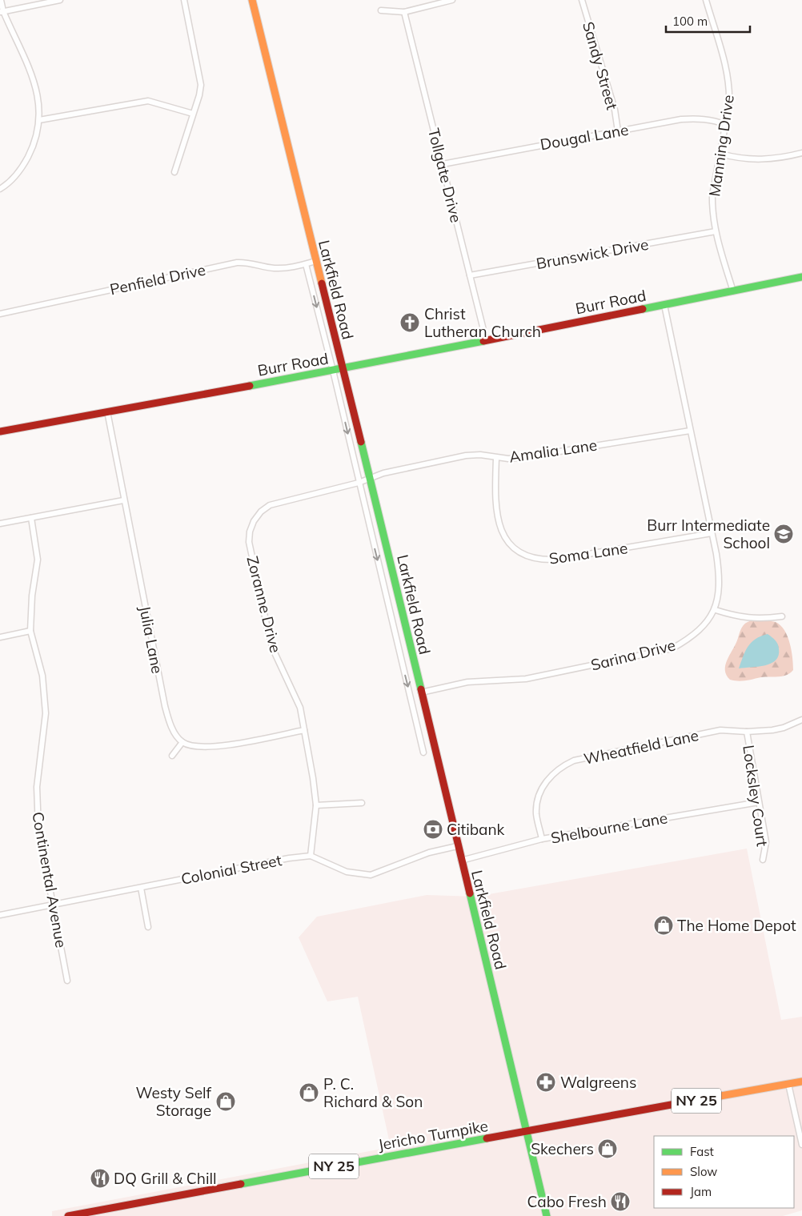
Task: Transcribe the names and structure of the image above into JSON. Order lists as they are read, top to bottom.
{
  "streets": {
    "main road": [
      "Larkfield Road",
      "Burr Road",
      "NY 25",
      "Jericho Turnpike"
    ],
    "street": [
      "Sandy Street",
      "Dougal Lane",
      "Manning Drive",
      "Tollgate Drive",
      "Brunswick Drive",
      "Penfield Drive",
      "Amalia Lane",
      "Soma Lane",
      "Zoranne Drive",
      "Julia Lane",
      "Sarina Drive",
      "Wheatfield Lane",
      "Locksley Court",
      "Shelbourne Lane",
      "Colonial Street",
      "Continental Avenue"
    ]
  },
  "crossings": [
    ["Sandy Street", "Dougal Lane"],
    ["Dougal Lane", "Manning Drive"],
    ["Dougal Lane", "Tollgate Drive"],
    ["Manning Drive", "Brunswick Drive"],
    ["Manning Drive", "Burr Road"],
    ["Tollgate Drive", "Brunswick Drive"],
    ["Tollgate Drive", "Burr Road"],
    ["Penfield Drive", "Larkfield Road"],
    ["Larkfield Road", "Burr Road"],
    ["Larkfield Road", "Amalia Lane"],
    ["Larkfield Road", "Zoranne Drive"],
    ["Larkfield Road", "Sarina Drive"],
    ["Larkfield Road", "Shelbourne Lane"],
    ["Larkfield Road", "Colonial Street"],
    ["Larkfield Road", "Jericho Turnpike"],
    ["Burr Road", "Julia Lane"],
    ["Burr Road", "Sarina Drive"],
    ["Amalia Lane", "Soma Lane"],
    ["Amalia Lane", "Zoranne Drive"],
    ["Amalia Lane", "Sarina Drive"],
    ["Soma Lane", "Sarina Drive"],
    ["Zoranne Drive", "Colonial Street"],
    ["Wheatfield Lane", "Locksley Court"],
    ["Wheatfield Lane", "Shelbourne Lane"],
    ["Locksley Court", "Shelbourne Lane"],
    ["Colonial Street", "Continental Avenue"]
  ],
  "places": {
    "church": ["Christ Lutheran Church"],
    "school or university": ["Burr Intermediate School"],
    "bank": ["Citibank"],
    "shop": [
      "The Home Depot",
      "P. C. Richard & Son",
      "Westy Self Storage",
      "Skechers"
    ],
    "pharmacy": ["Walgreens"],
    "restaurant": ["DQ Grill & Chill", "Cabo Fresh"]
  },
  "legend": ["Fast", "Slow", "Jam"],
  "scale_bar": "100 m"
}
